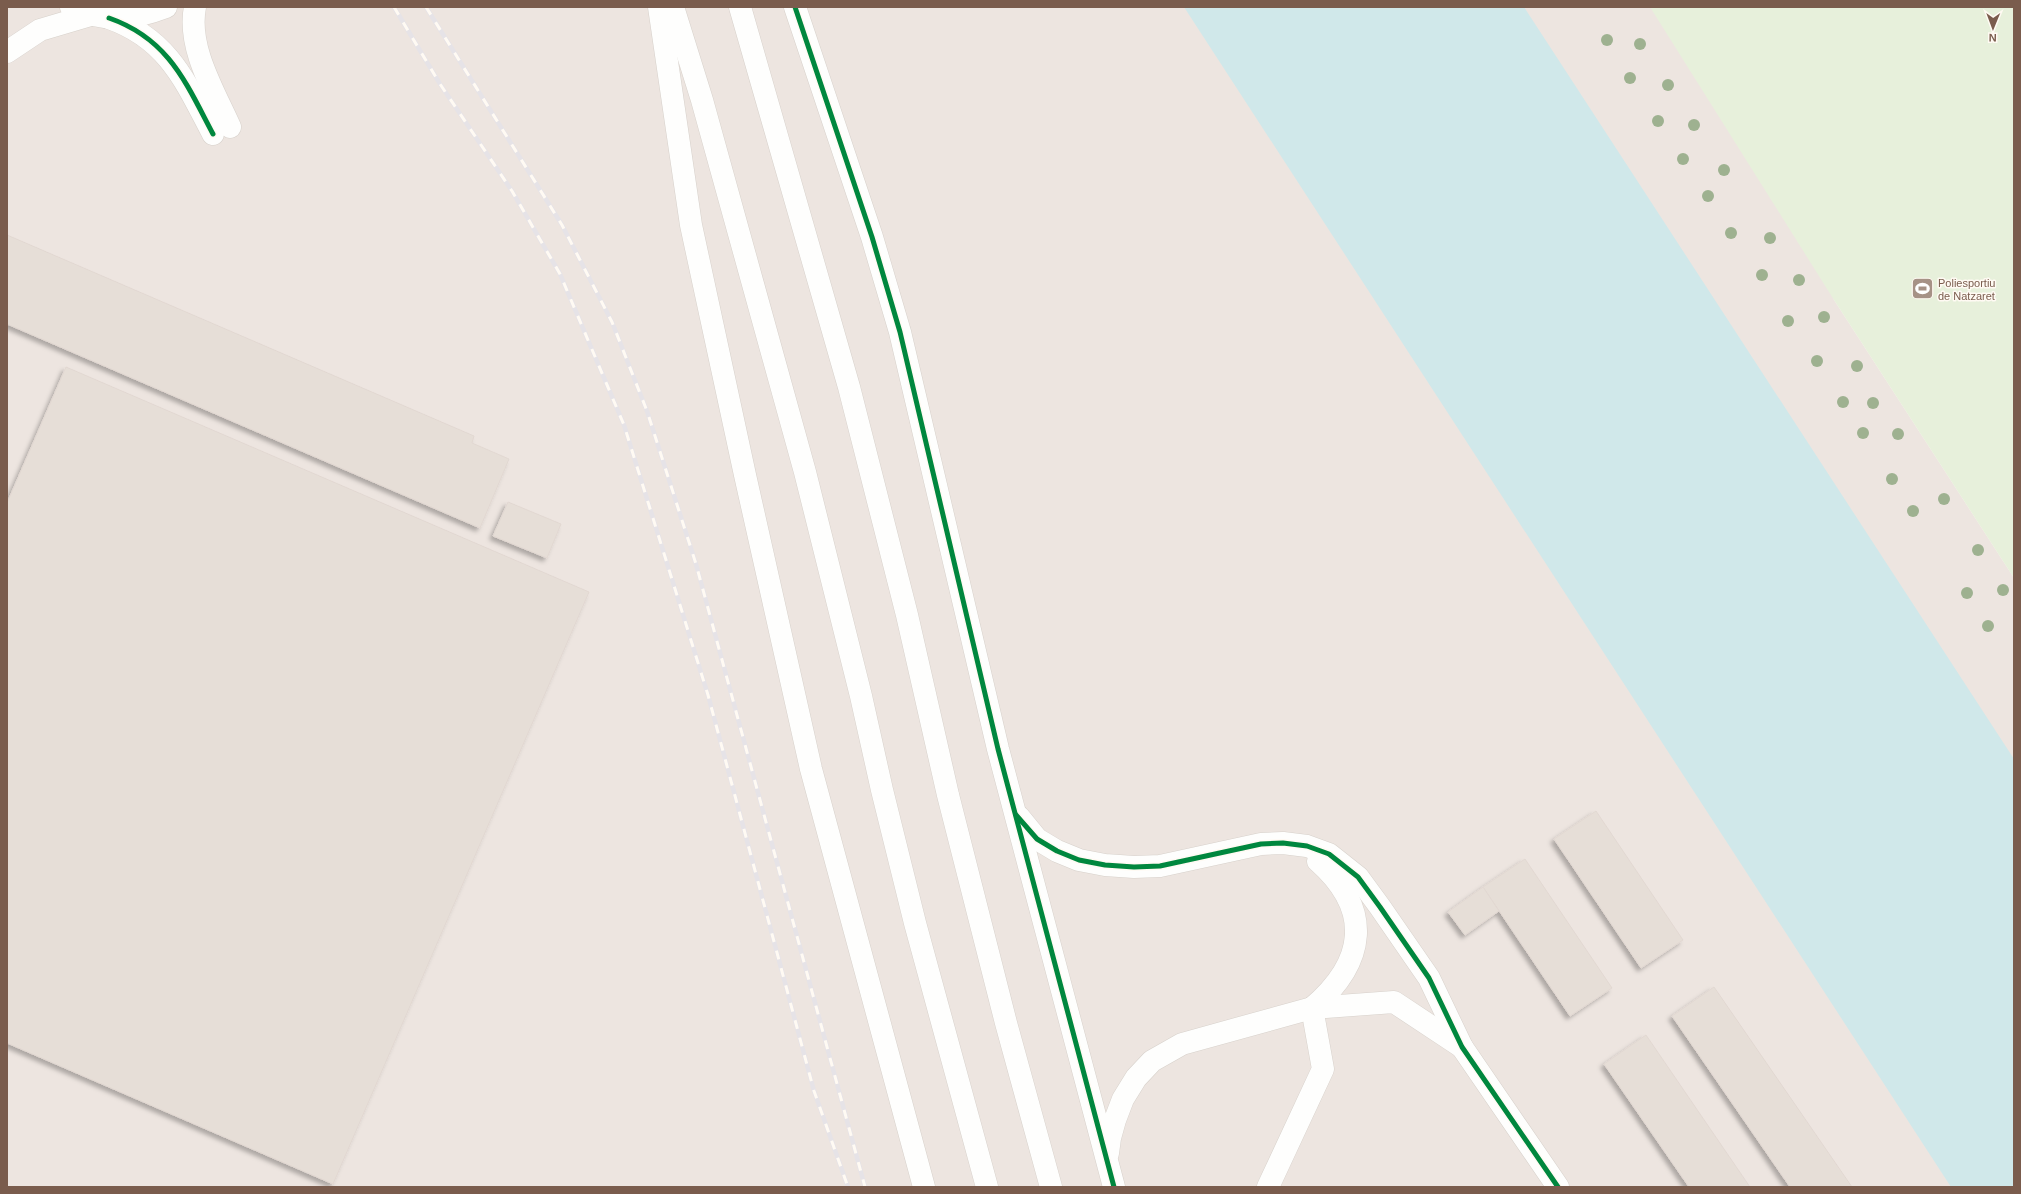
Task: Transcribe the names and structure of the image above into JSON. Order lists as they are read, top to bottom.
{
  "places": {
    "sports": ["Poliesportiu de Natzaret"]
  },
  "north": "bottom"
}
